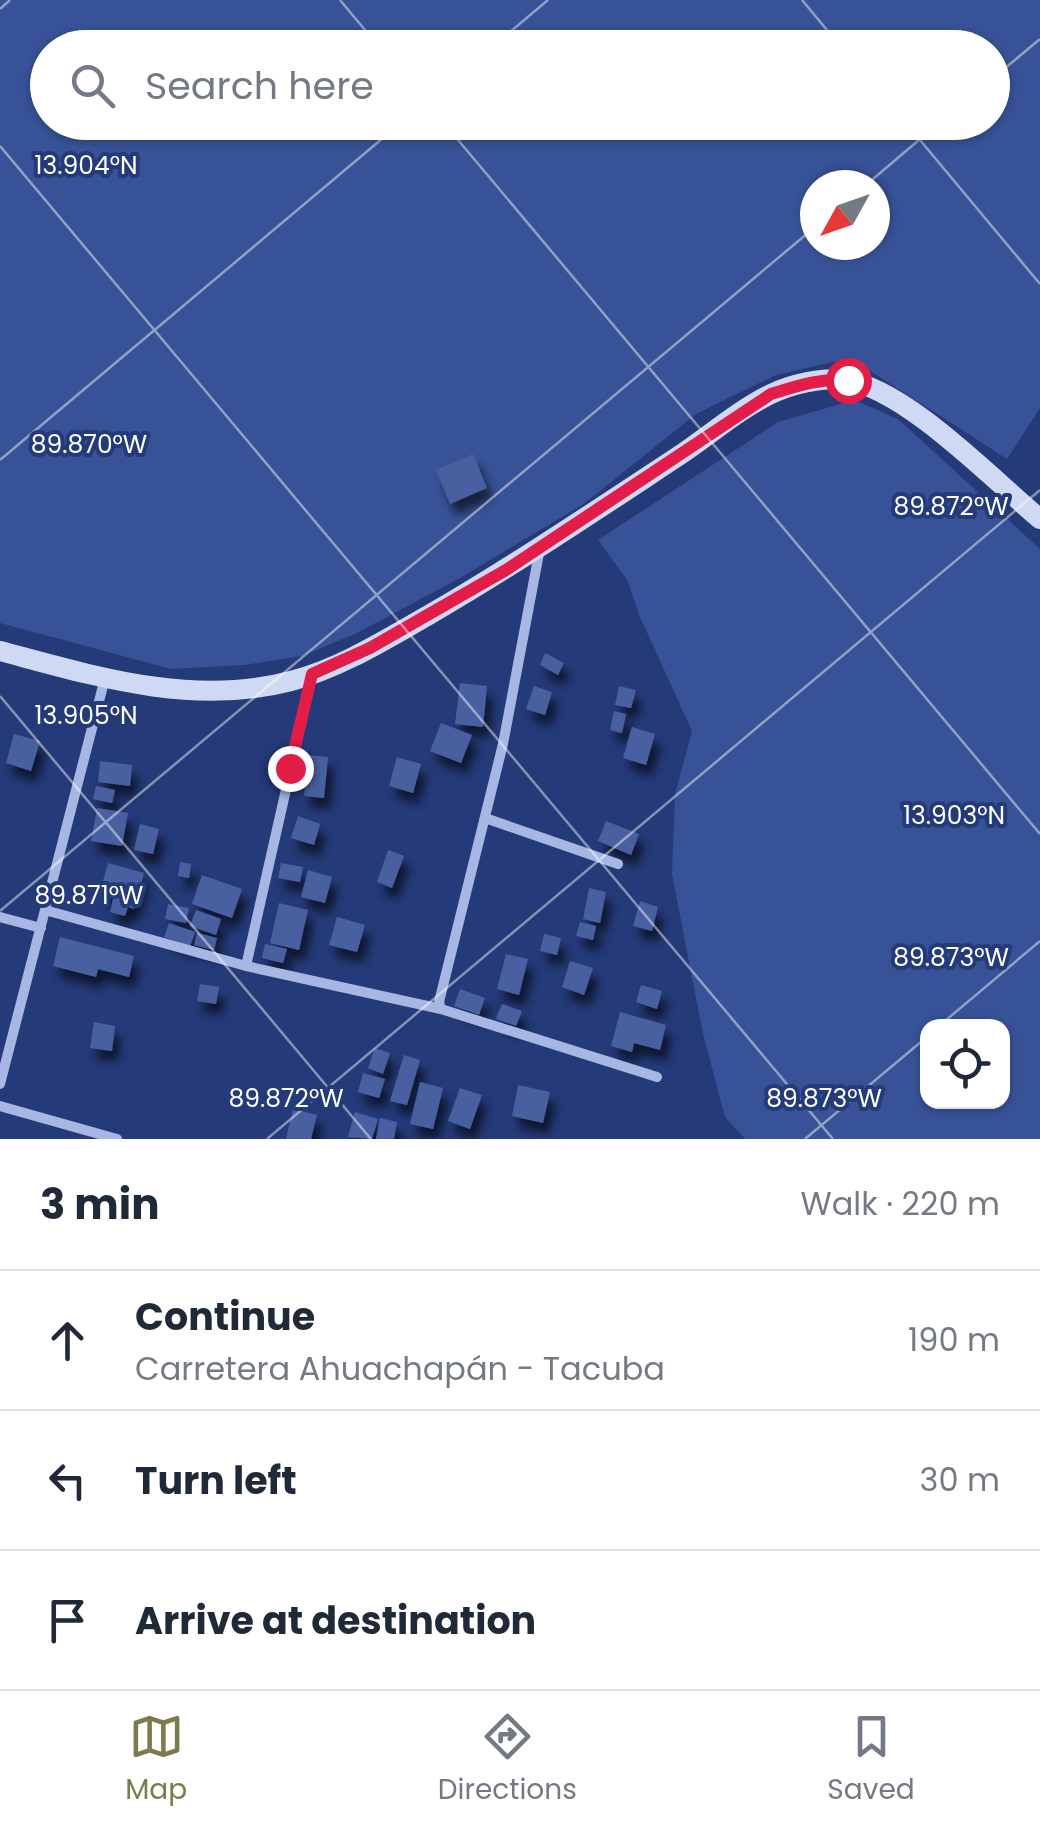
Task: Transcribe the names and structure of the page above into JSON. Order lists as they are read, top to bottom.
{
  "north": "bottom left",
  "page": {
    "search": "Search here",
    "heading": ["3 min", "Walk · 220 m"],
    "list": [
      ["Continue", "Carretera Ahuachapán - Tacuba", "190 m"],
      ["Turn left", "30 m"],
      "Arrive at destination"
    ],
    "nav": ["Map", "Directions", "Saved"]
  },
  "coordinates": [
    "13.904°N",
    "89.870°W",
    "89.872°W",
    "13.905°N",
    "13.903°N",
    "89.871°W",
    "89.873°W"
  ]
}
